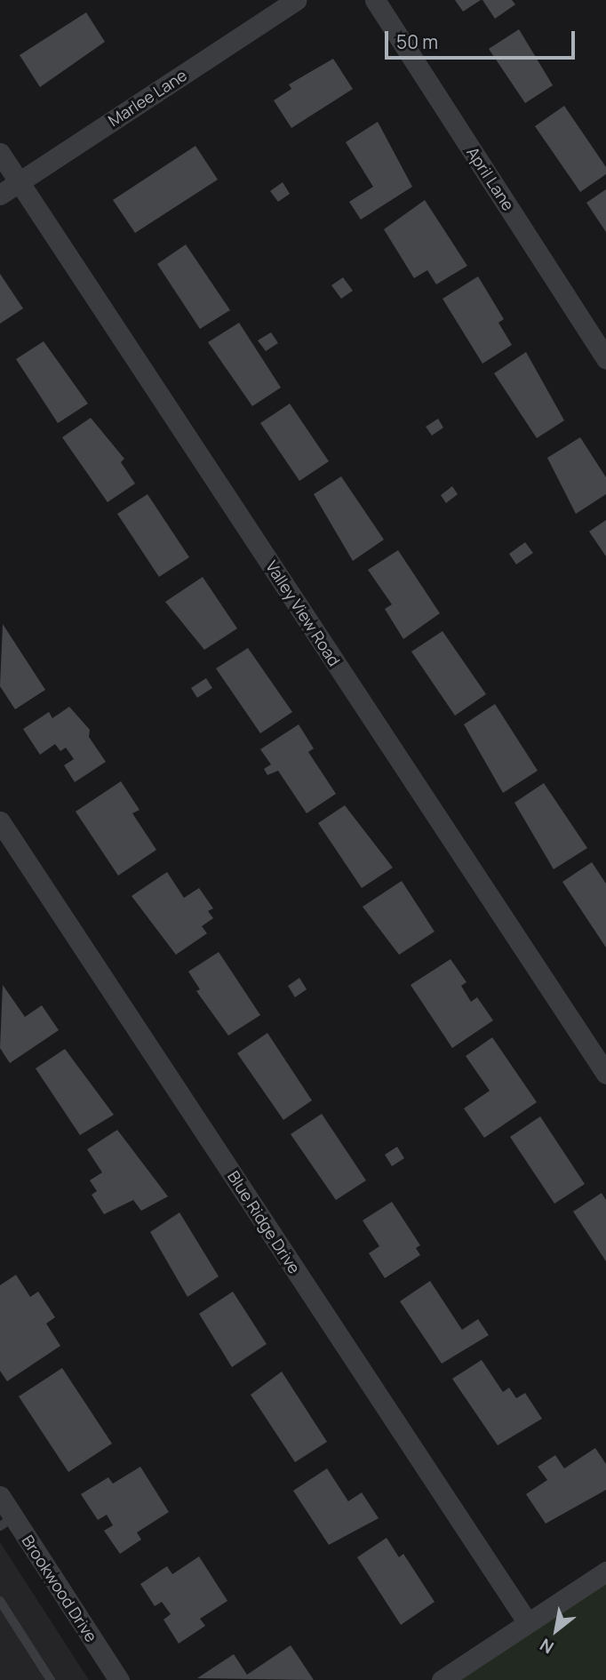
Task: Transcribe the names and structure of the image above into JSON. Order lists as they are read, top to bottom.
{
  "streets": {
    "street": [
      "Marlee Lane",
      "April Lane",
      "Valley View Road",
      "Blue Ridge Drive",
      "Brookwood Drive"
    ]
  },
  "crossings": [
    ["Marlee Lane", "Valley View Road"]
  ],
  "scale_bar": "50 m",
  "north": "bottom left"
}
